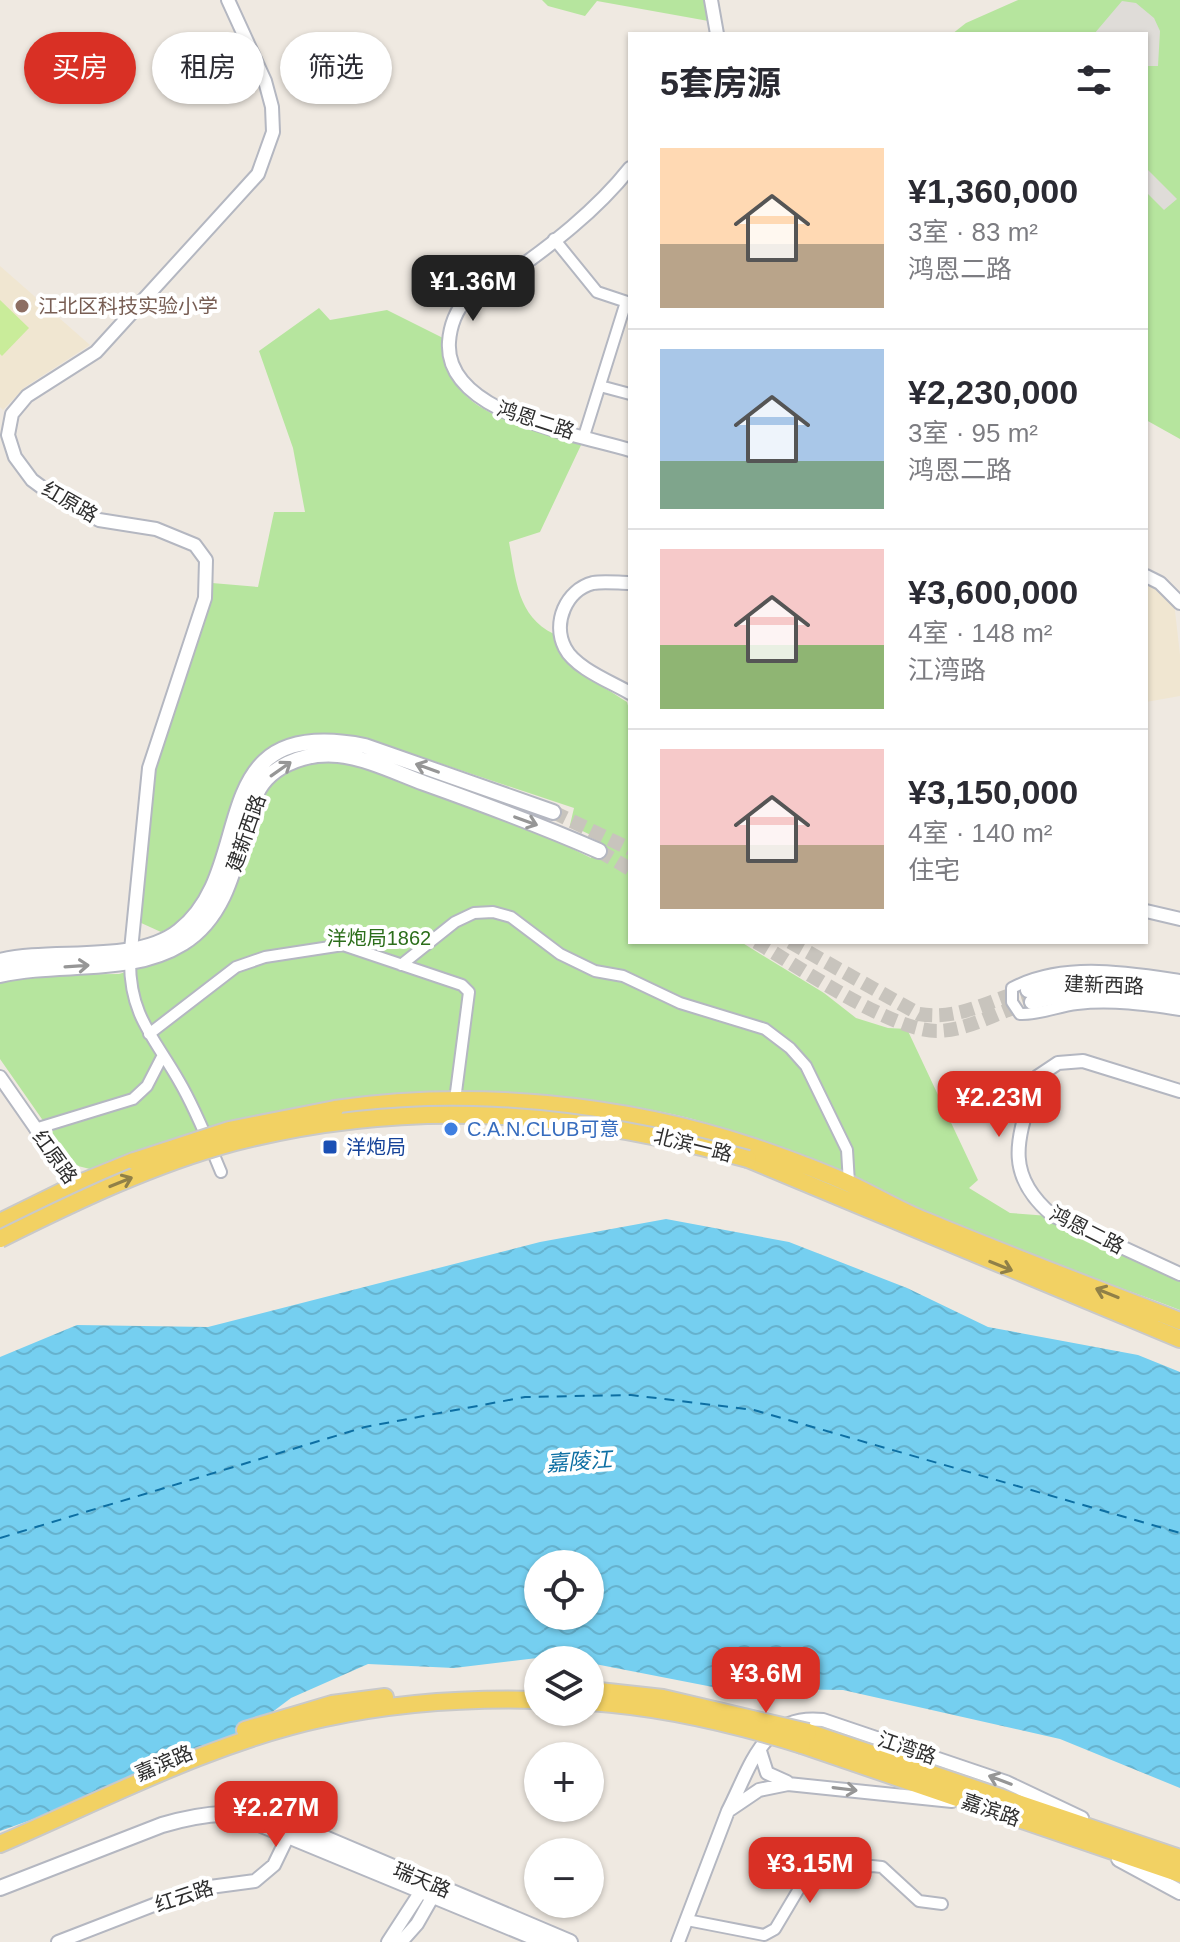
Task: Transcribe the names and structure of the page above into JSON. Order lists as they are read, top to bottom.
{
  "streets": {
    "main road": [
      "建新西路",
      "北滨一路",
      "嘉滨路",
      "瑞天路"
    ],
    "street": [
      "鸿恩二路",
      "红原路",
      "江湾路",
      "红云路"
    ]
  },
  "crossings": [
    ["红原路", "建新西路"],
    ["红原路", "北滨一路"],
    ["江湾路", "嘉滨路"],
    ["瑞天路", "红云路"]
  ],
  "water": ["嘉陵江"],
  "parks": ["洋炮局1862"],
  "places": {
    "other": ["江北区科技实验小学", "C.A.N.CLUB可意"],
    "transit": ["洋炮局"]
  },
  "page": {
    "chip": ["买房", "租房", "筛选"],
    "heading": "5套房源",
    "list": [
      {
        "name": "¥1,360,000",
        "note": "3室 · 83 m² · 鸿恩二路"
      },
      {
        "name": "¥2,230,000",
        "note": "3室 · 95 m² · 鸿恩二路"
      },
      {
        "name": "¥3,600,000",
        "note": "4室 · 148 m² · 江湾路"
      },
      {
        "name": "¥3,150,000",
        "note": "4室 · 140 m² · 住宅"
      }
    ],
    "price": [
      "¥1.36M",
      "¥2.23M",
      "¥3.6M",
      "¥2.27M",
      "¥3.15M"
    ],
    "map_buttons": ["+", "−"]
  }
}
